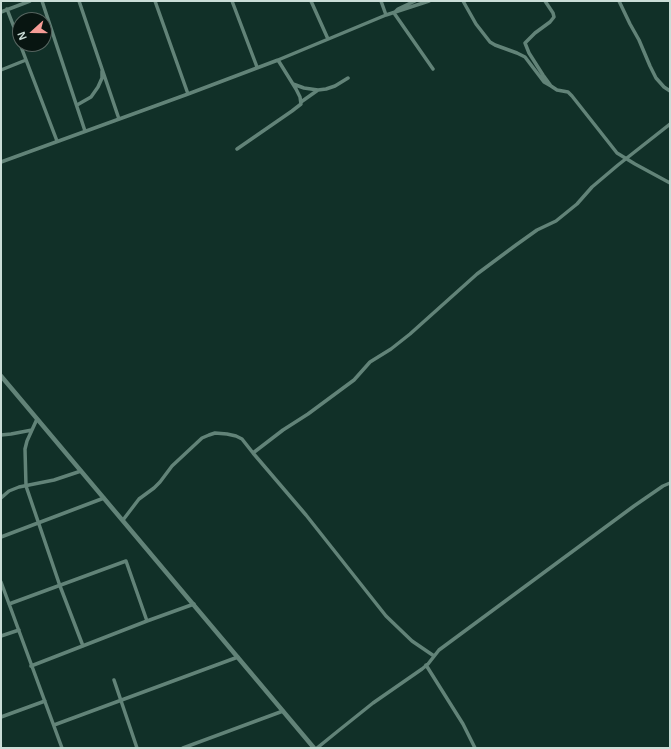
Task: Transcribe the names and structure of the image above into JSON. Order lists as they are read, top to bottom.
{
  "north": "left"
}
